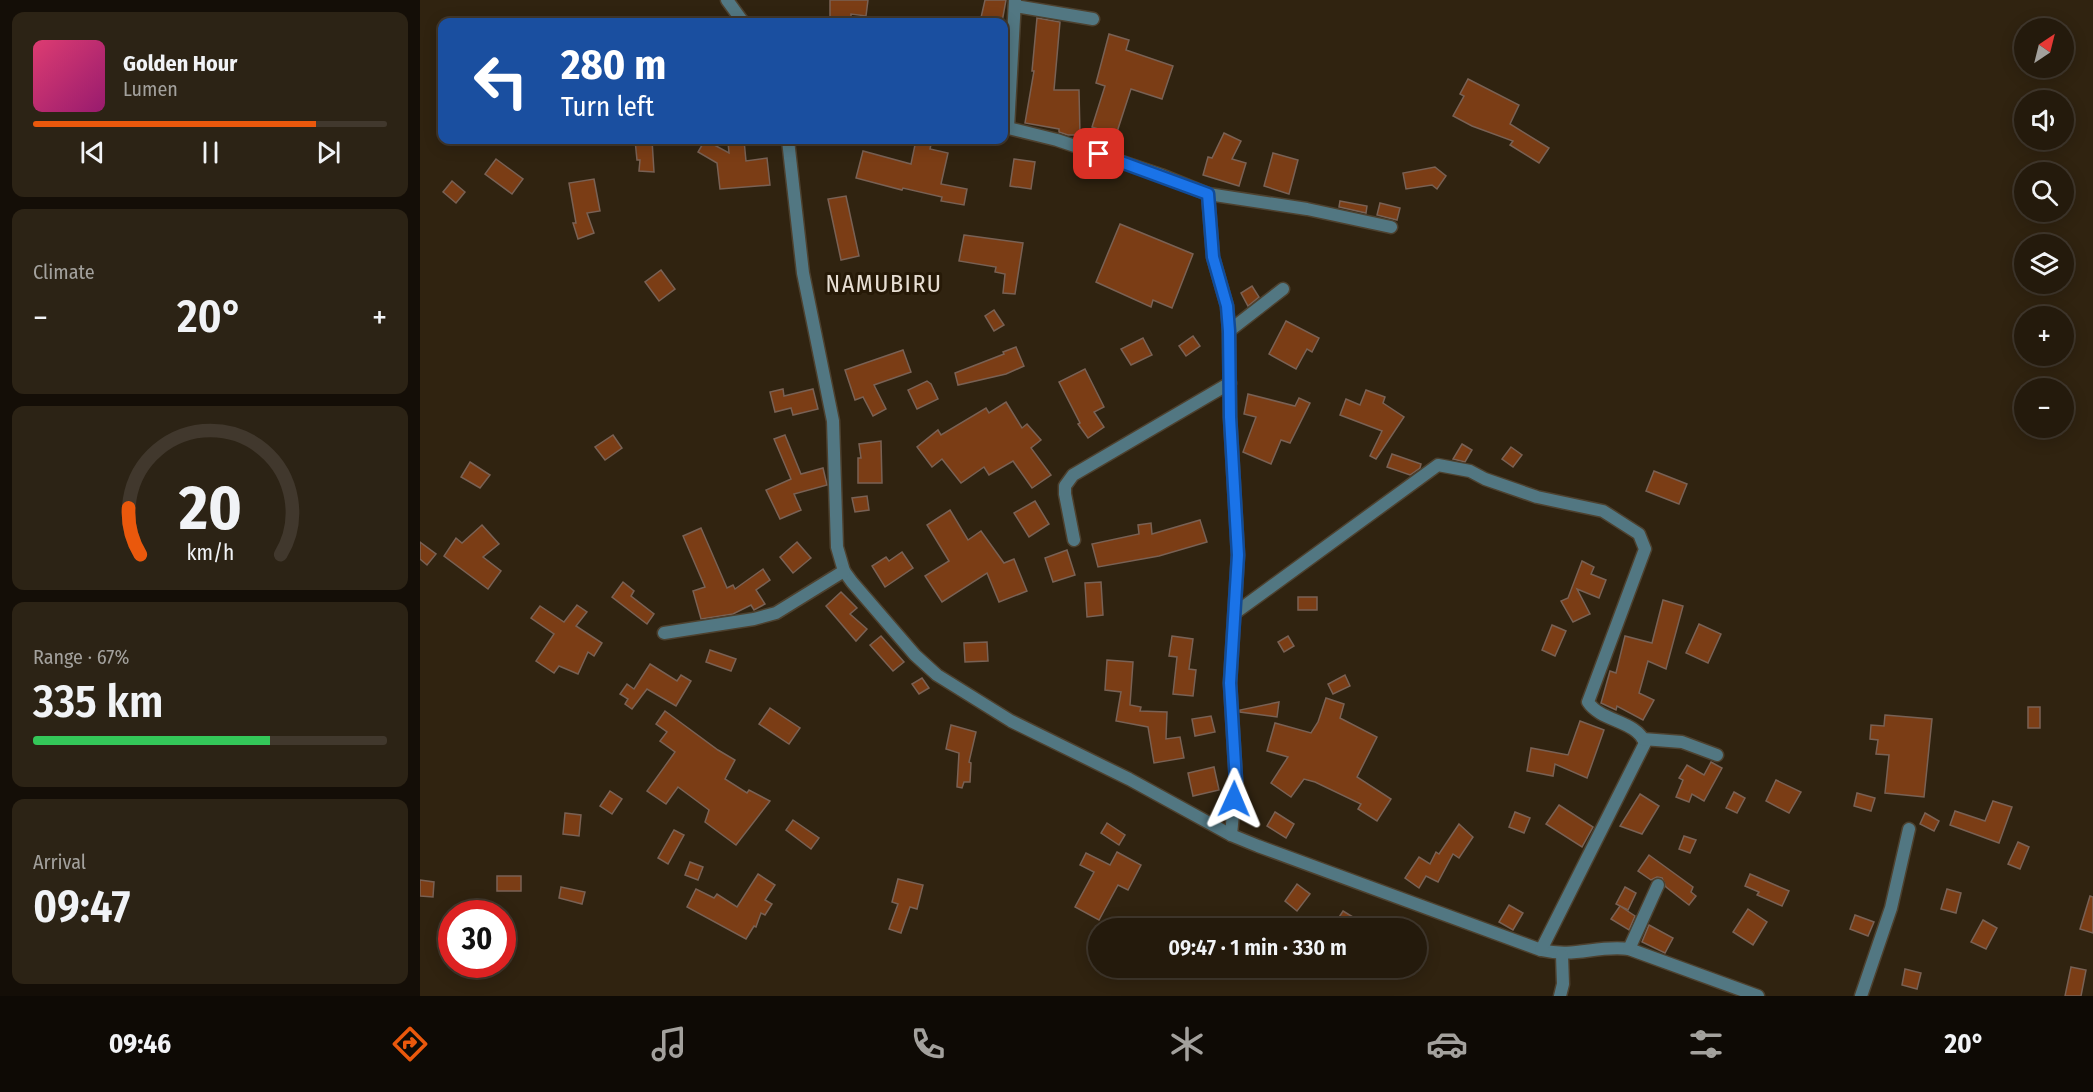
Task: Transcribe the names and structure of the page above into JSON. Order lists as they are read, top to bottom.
{
  "districts": ["NAMUBIRU"],
  "north": "top right",
  "page": {
    "map_buttons": ["+", "−"],
    "turn": ["280 m", "Turn left"],
    "song": ["Golden Hour", "Lumen"],
    "tile": [
      "Climate",
      ["Range · 67%", "335 km"],
      ["Arrival", "09:47"]
    ],
    "heat": ["−", "20°", "+"],
    "limit": "30",
    "trip": "09:47 · 1 min · 330 m",
    "tabs": ["09:46", "20°"],
    "gauge": ["20", "km/h"]
  }
}
